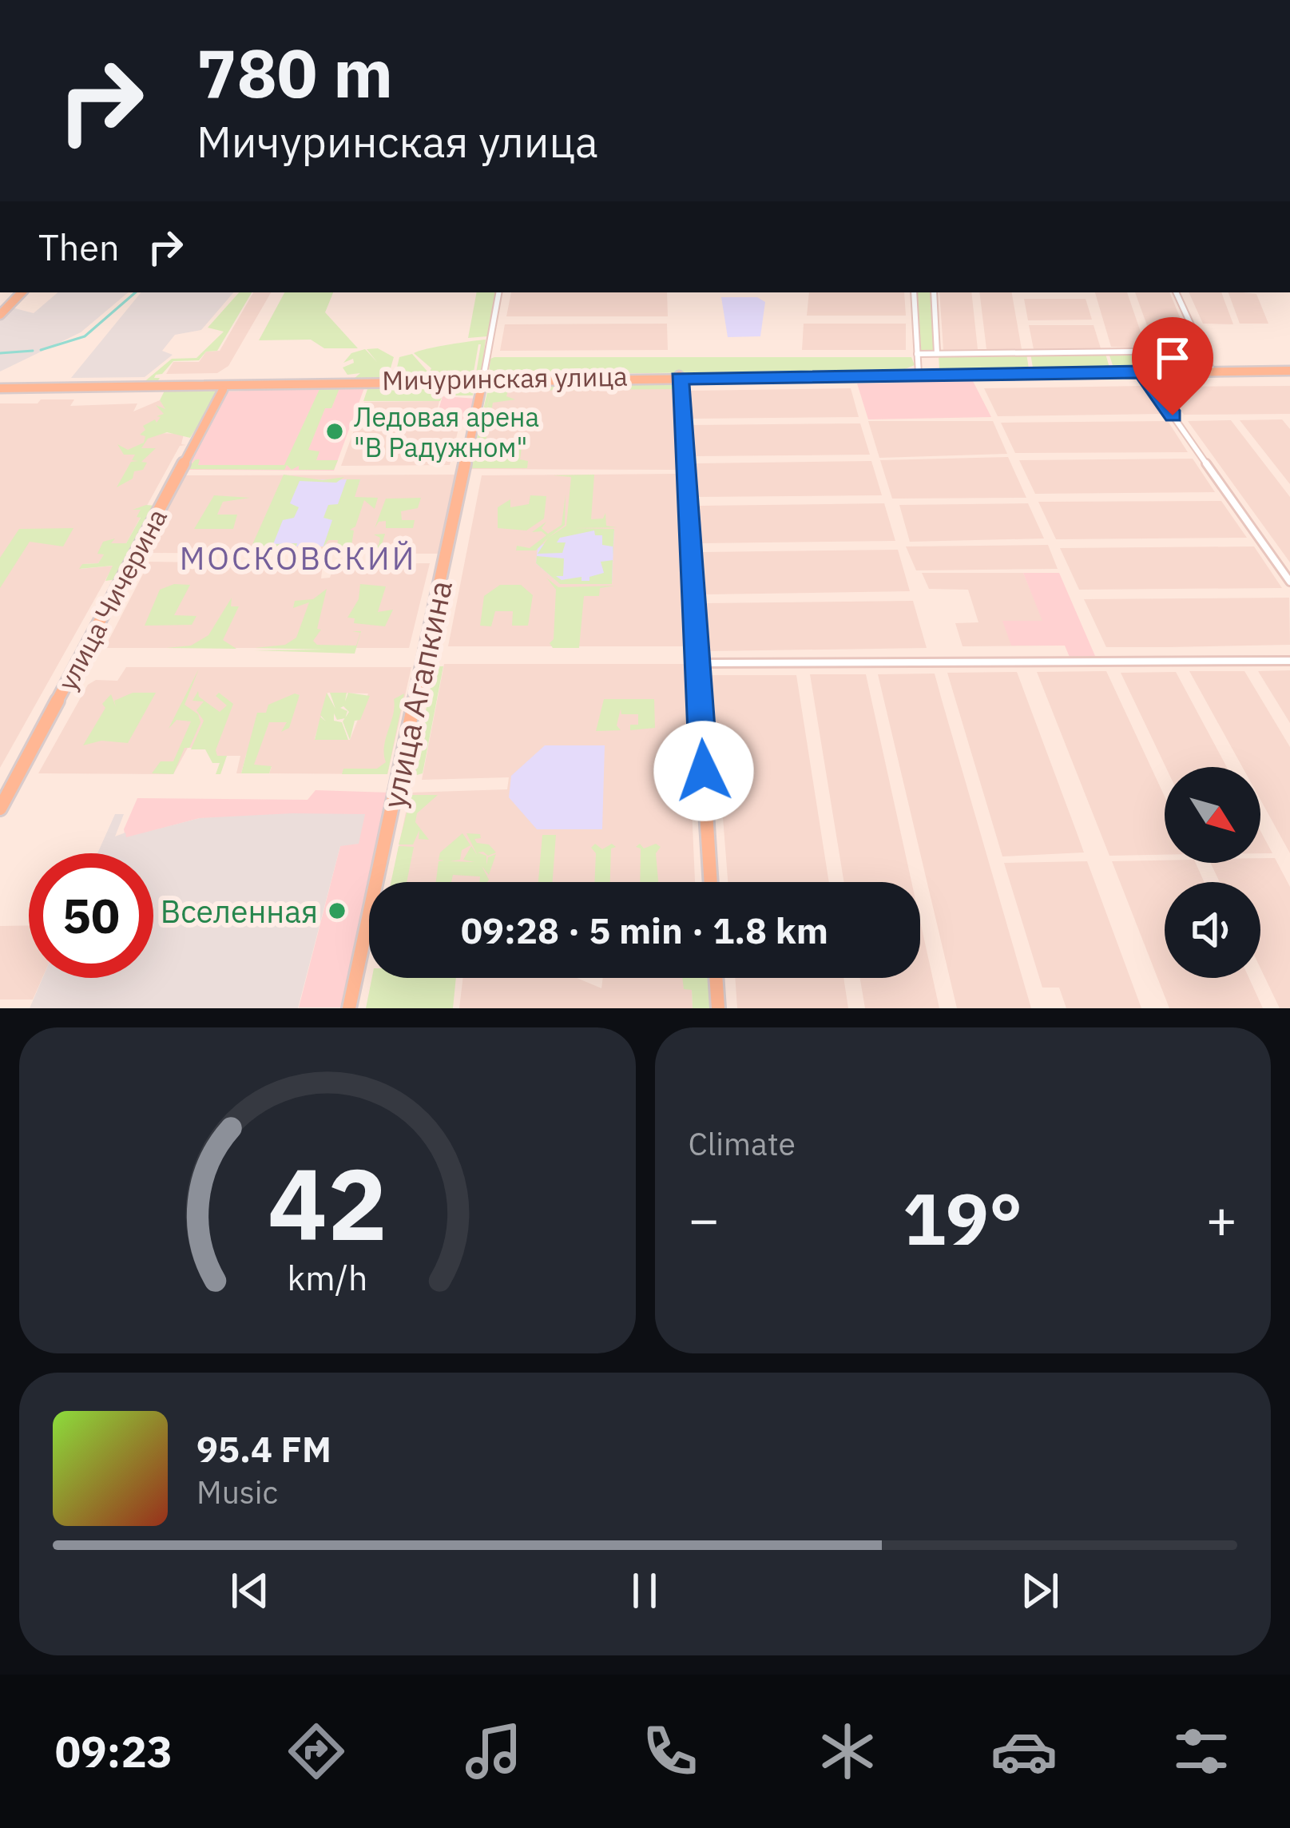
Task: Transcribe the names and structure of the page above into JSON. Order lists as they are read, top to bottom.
{
  "streets": {
    "main road": ["Мичуринская улица", "улица Чичерина", "улица Агапкина"]
  },
  "crossings": [
    ["Мичуринская улица", "улица Чичерина"],
    ["Мичуринская улица", "улица Агапкина"]
  ],
  "districts": ["МОСКОВСКИЙ"],
  "places": ["Ледовая арена \"В Радужном\"", "Вселенная"],
  "north": "bottom right",
  "page": {
    "turn": ["780 m", "Мичуринская улица"],
    "then": "Then",
    "limit": "50",
    "trip": "09:28 · 5 min · 1.8 km",
    "tile": "Climate",
    "heat": ["−", "19°", "+"],
    "song": ["95.4 FM", "Music"],
    "tabs": "09:23",
    "gauge": ["42", "km/h"]
  }
}
